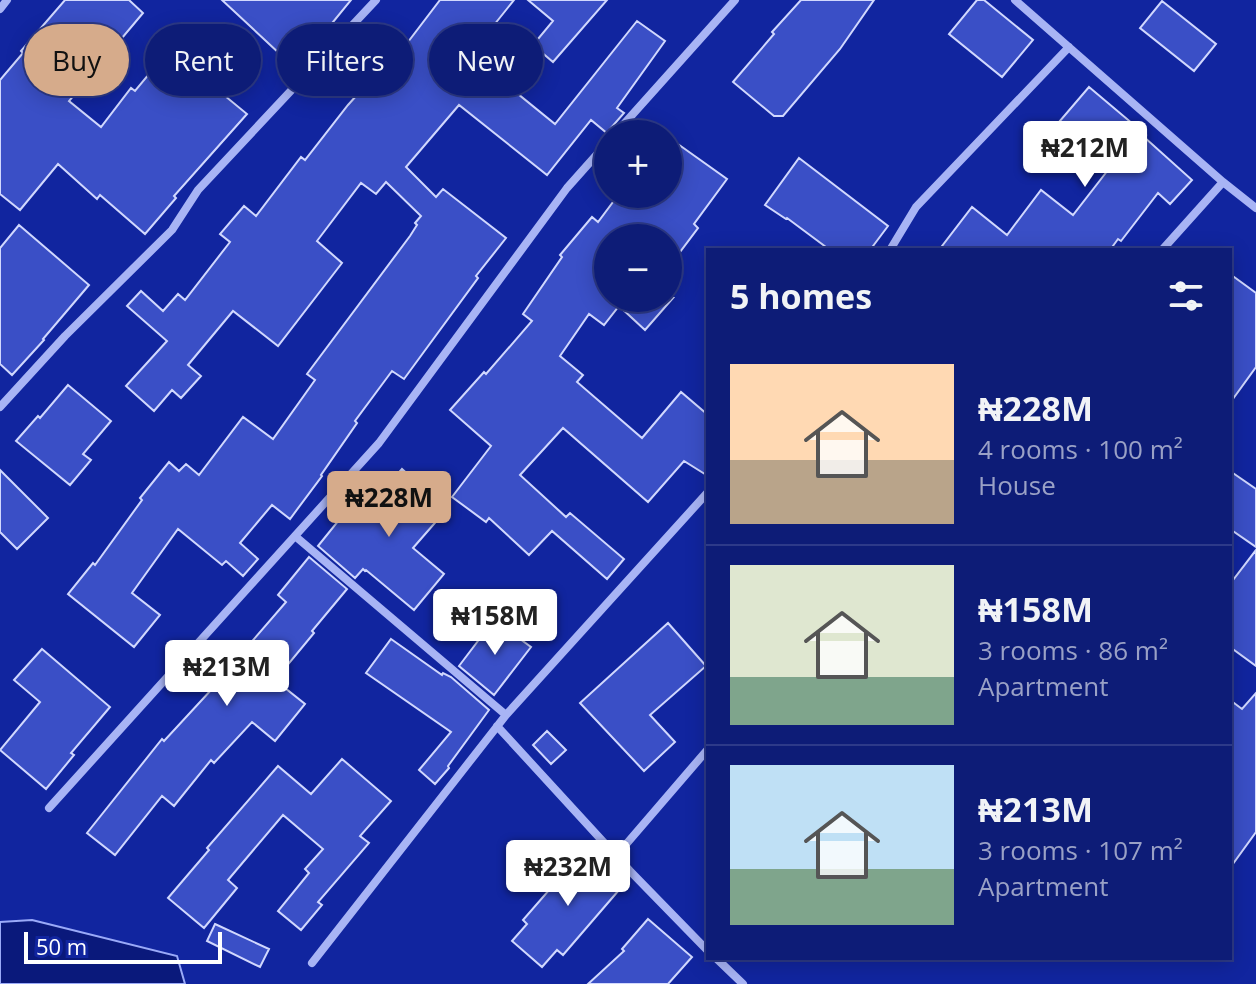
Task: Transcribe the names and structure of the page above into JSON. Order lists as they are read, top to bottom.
{
  "scale_bar": "50 m",
  "page": {
    "chip": [
      "Buy",
      "Rent",
      "Filters",
      "New"
    ],
    "map_buttons": ["+", "−"],
    "price": [
      "₦212M",
      "₦228M",
      "₦158M",
      "₦213M",
      "₦232M"
    ],
    "heading": "5 homes",
    "list": [
      {
        "name": "₦228M",
        "note": "4 rooms · 100 m² · House"
      },
      {
        "name": "₦158M",
        "note": "3 rooms · 86 m² · Apartment"
      },
      {
        "name": "₦213M",
        "note": "3 rooms · 107 m² · Apartment"
      }
    ],
    "scale": "50 m"
  }
}
